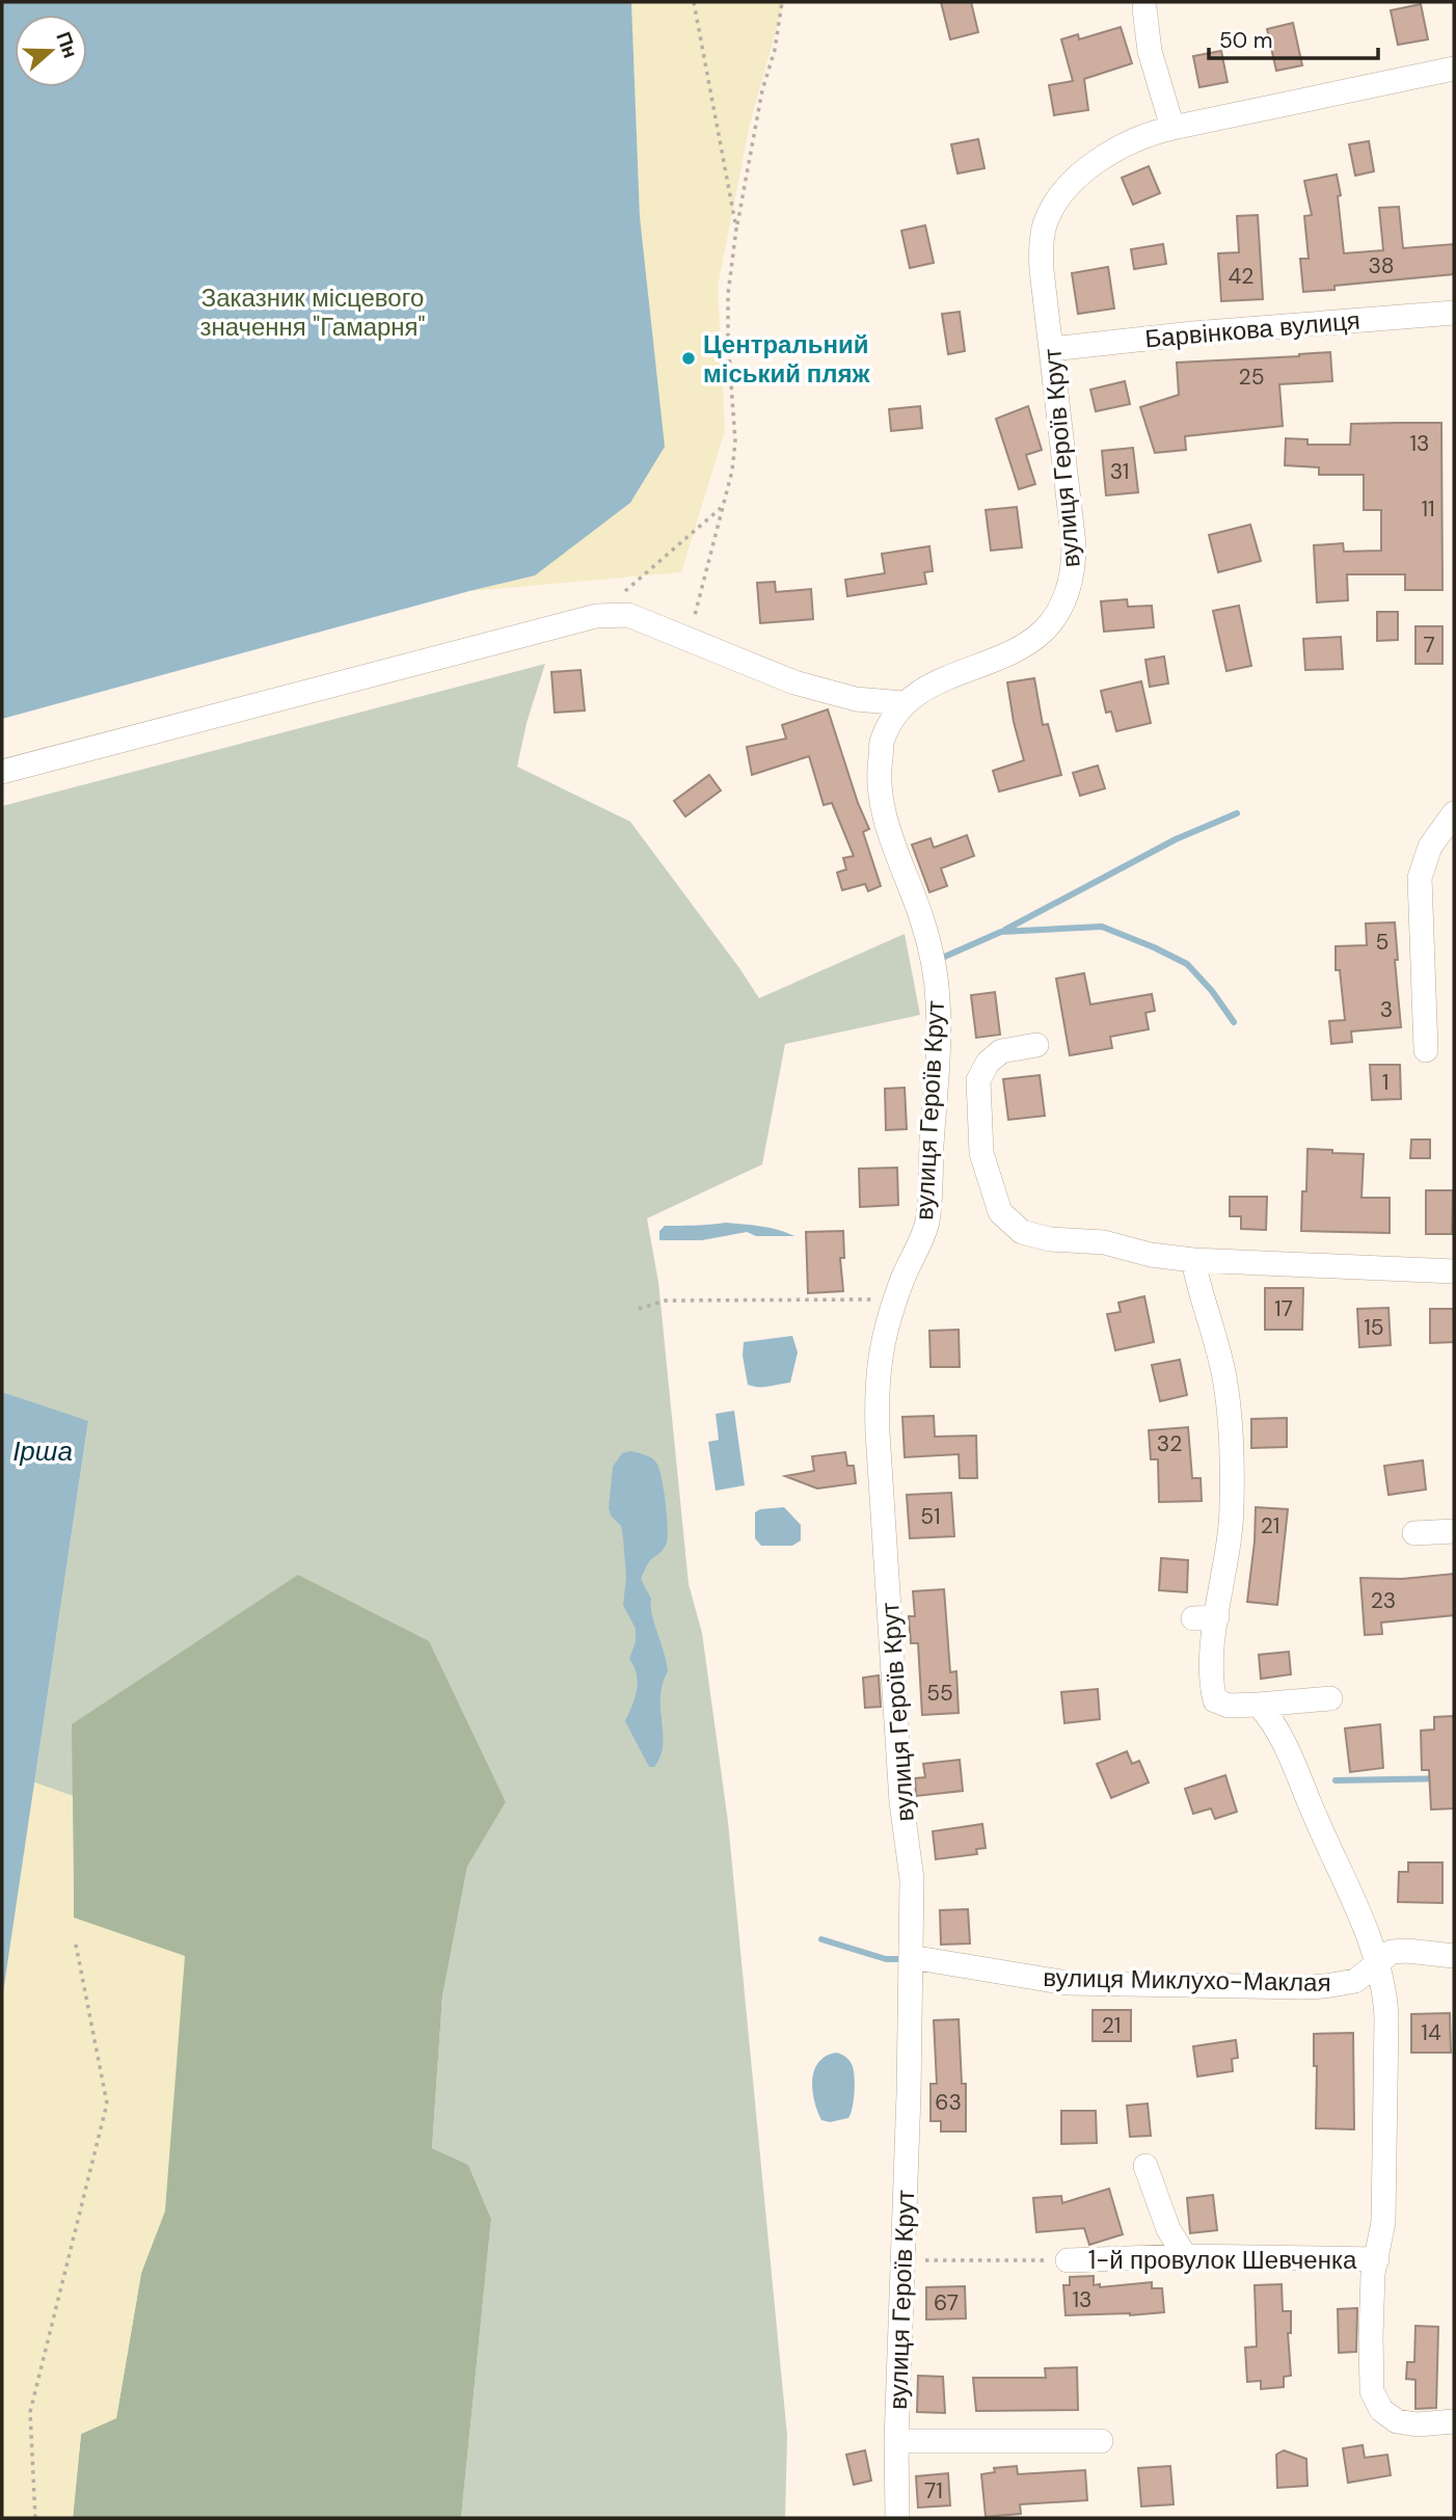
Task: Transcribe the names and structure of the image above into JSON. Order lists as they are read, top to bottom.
{
  "streets": {
    "street": [
      "Барвінкова вулиця",
      "вулиця Героїв Крут",
      "вулиця Миклухо-Маклая",
      "1-й провулок Шевченка"
    ]
  },
  "crossings": [
    ["Барвінкова вулиця", "вулиця Героїв Крут"],
    ["вулиця Героїв Крут", "вулиця Миклухо-Маклая"],
    ["вулиця Миклухо-Маклая", "1-й провулок Шевченка"]
  ],
  "water": ["Ірша"],
  "parks": ["Заказник місцевого значення \"Гамарня\""],
  "places": ["Центральний міський пляж"],
  "house_numbers": [
    "38",
    "42",
    "25",
    "13",
    "31",
    "11",
    "7",
    "5",
    "3",
    "1",
    "17",
    "15",
    "32",
    "51",
    "21",
    "23",
    "55",
    "21",
    "14",
    "63",
    "13",
    "67",
    "71"
  ],
  "scale_bar": "50 m",
  "north": "right"
}
